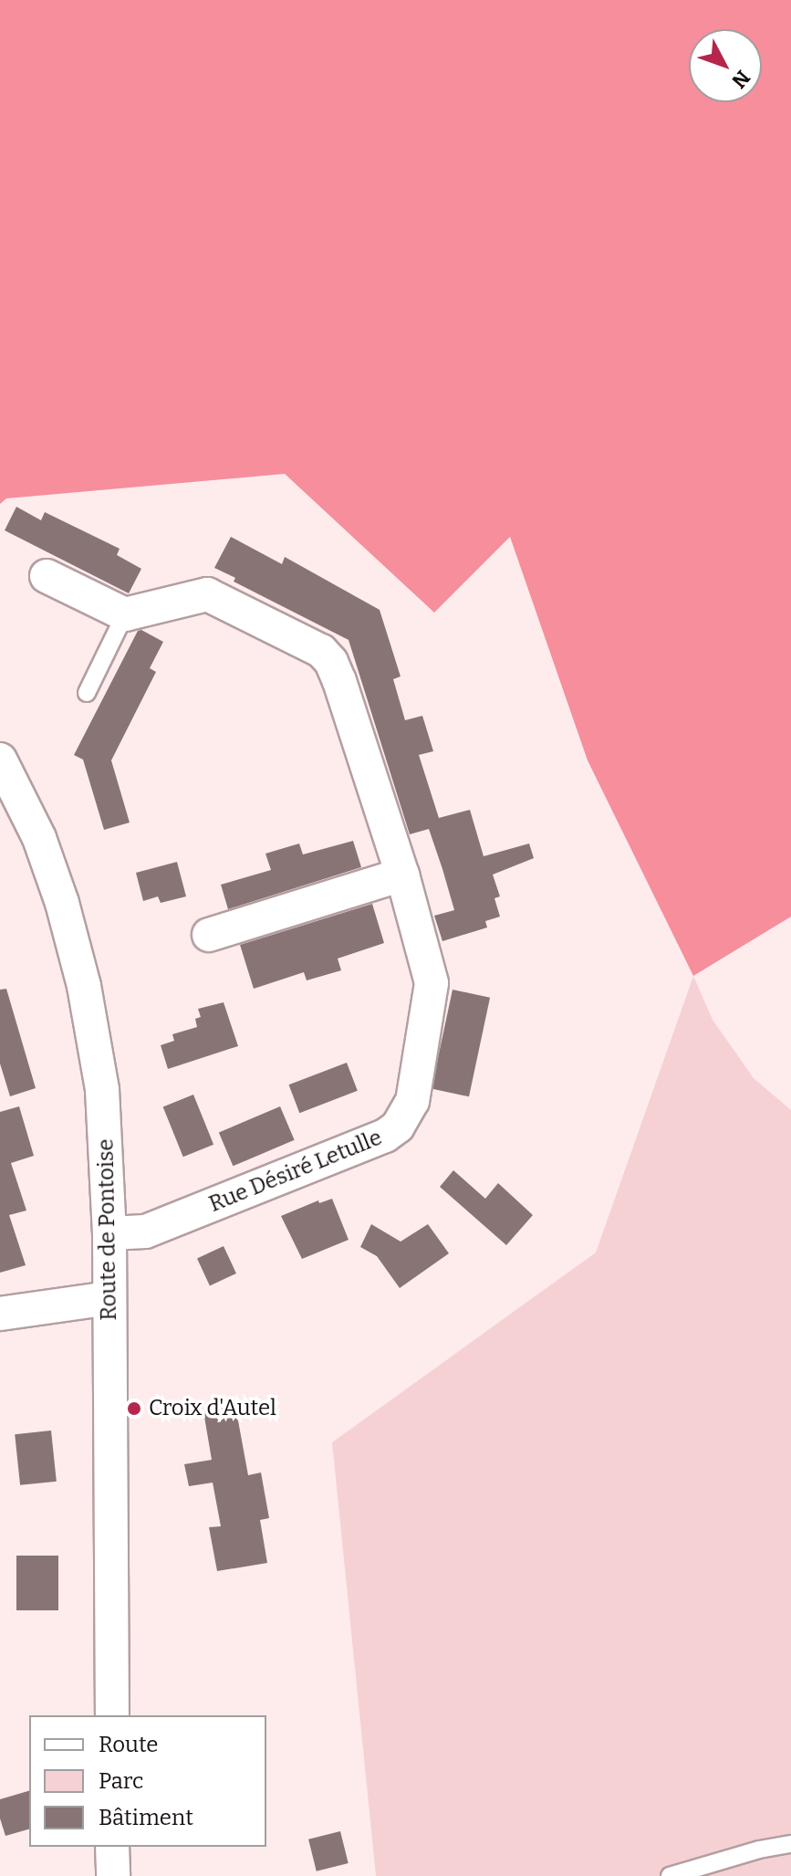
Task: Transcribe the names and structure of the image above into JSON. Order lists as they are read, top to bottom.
{
  "streets": {
    "street": ["Rue Désiré Letulle", "Route de Pontoise"]
  },
  "crossings": [
    ["Rue Désiré Letulle", "Route de Pontoise"]
  ],
  "places": ["Croix d'Autel"],
  "legend": ["Route", "Parc", "Bâtiment"],
  "north": "bottom right"
}
